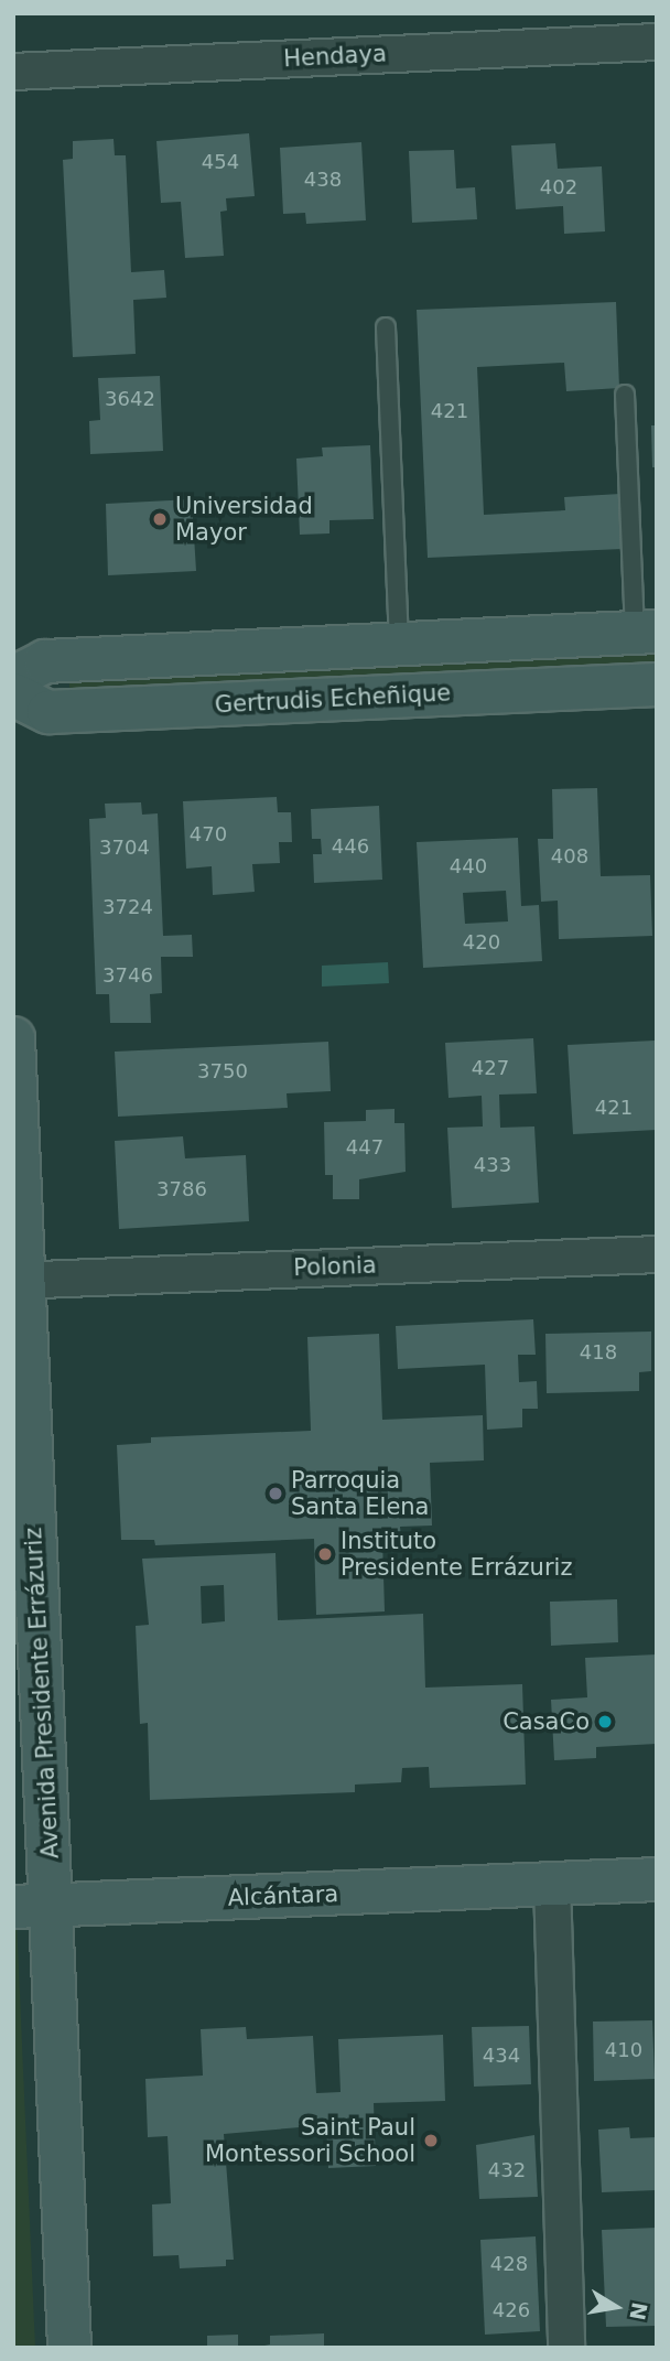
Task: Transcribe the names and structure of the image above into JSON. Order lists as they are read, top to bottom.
{
  "streets": {
    "street": [
      "Hendaya",
      "Gertrudis Echeñique",
      "Polonia",
      "Avenida Presidente Errázuriz",
      "Alcántara"
    ]
  },
  "crossings": [
    ["Polonia", "Avenida Presidente Errázuriz"],
    ["Avenida Presidente Errázuriz", "Alcántara"]
  ],
  "places": [
    "Universidad Mayor",
    "Parroquia Santa Elena",
    "Instituto Presidente Errázuriz",
    "CasaCo",
    "Saint Paul Montessori School"
  ],
  "house_numbers": [
    "454",
    "438",
    "402",
    "3642",
    "421",
    "470",
    "446",
    "3704",
    "408",
    "440",
    "3724",
    "420",
    "3746",
    "427",
    "3750",
    "421",
    "447",
    "433",
    "3786",
    "418",
    "410",
    "434",
    "432",
    "428",
    "426"
  ],
  "north": "right"
}
